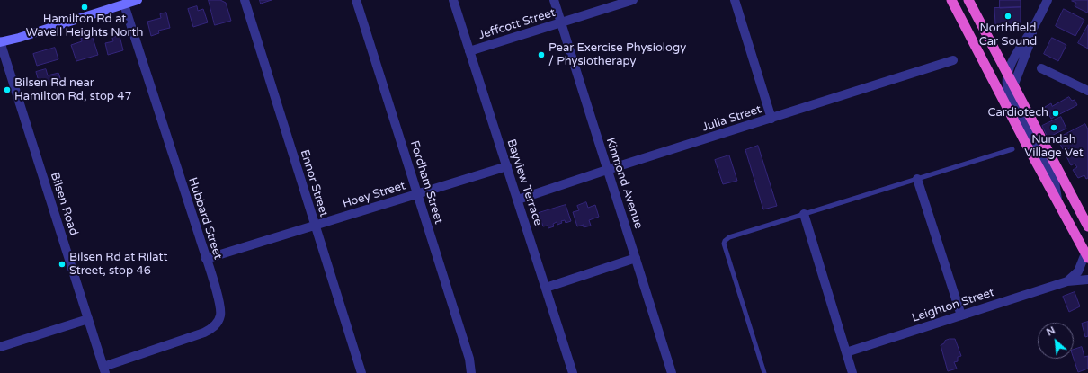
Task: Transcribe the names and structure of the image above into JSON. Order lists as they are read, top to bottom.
{
  "streets": {
    "street": [
      "Jeffcott Street",
      "Julia Street",
      "Fordham Street",
      "Bayview Terrace",
      "Ennor Street",
      "Kinmond Avenue",
      "Hoey Street",
      "Bilsen Road",
      "Hubbard Street",
      "Leighton Street"
    ]
  },
  "crossings": [
    ["Jeffcott Street", "Bayview Terrace"],
    ["Jeffcott Street", "Kinmond Avenue"],
    ["Julia Street", "Bayview Terrace"],
    ["Julia Street", "Kinmond Avenue"],
    ["Fordham Street", "Hoey Street"],
    ["Bayview Terrace", "Hoey Street"],
    ["Ennor Street", "Hoey Street"],
    ["Hoey Street", "Hubbard Street"],
    ["Bilsen Road", "Hubbard Street"]
  ],
  "places": [
    "Hamilton Rd at Wavell Heights North",
    "Northfield Car Sound",
    "Pear Exercise Physiology / Physiotherapy",
    "Bilsen Rd near Hamilton Rd, stop 47",
    "Cardiotech",
    "Nundah Village Vet",
    "Bilsen Rd at Rilatt Street, stop 46"
  ],
  "north": "top left"
}
